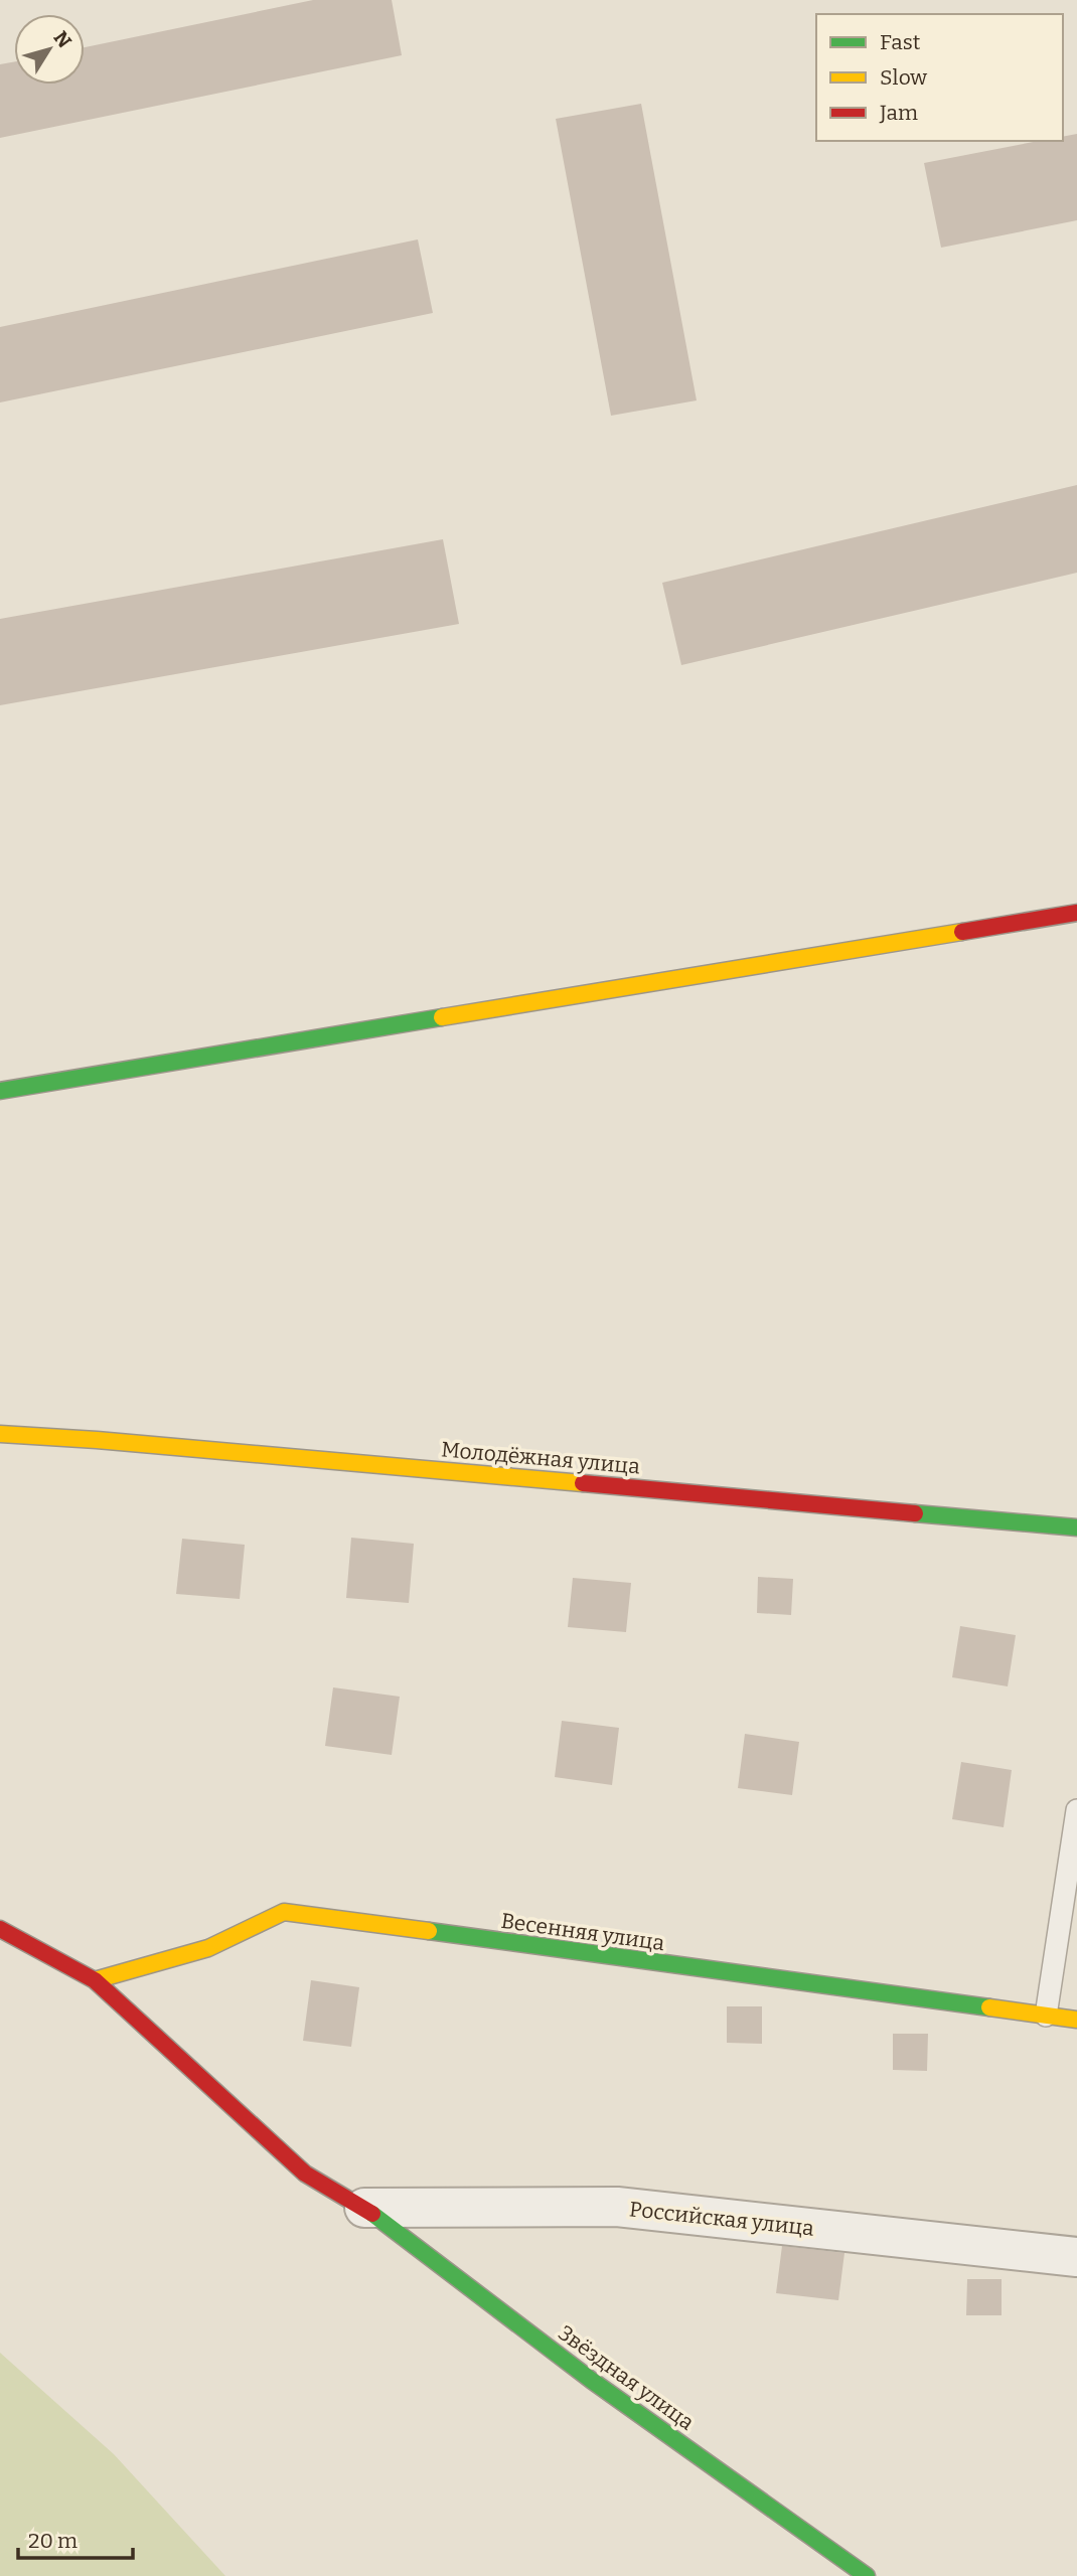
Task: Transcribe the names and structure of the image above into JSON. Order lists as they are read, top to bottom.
{
  "streets": {
    "street": [
      "Молодёжная улица",
      "Весенняя улица",
      "Российская улица",
      "Звёздная улица"
    ]
  },
  "crossings": [
    ["Весенняя улица", "Звёздная улица"],
    ["Российская улица", "Звёздная улица"]
  ],
  "legend": ["Fast", "Slow", "Jam"],
  "scale_bar": "20 m",
  "north": "top right"
}
